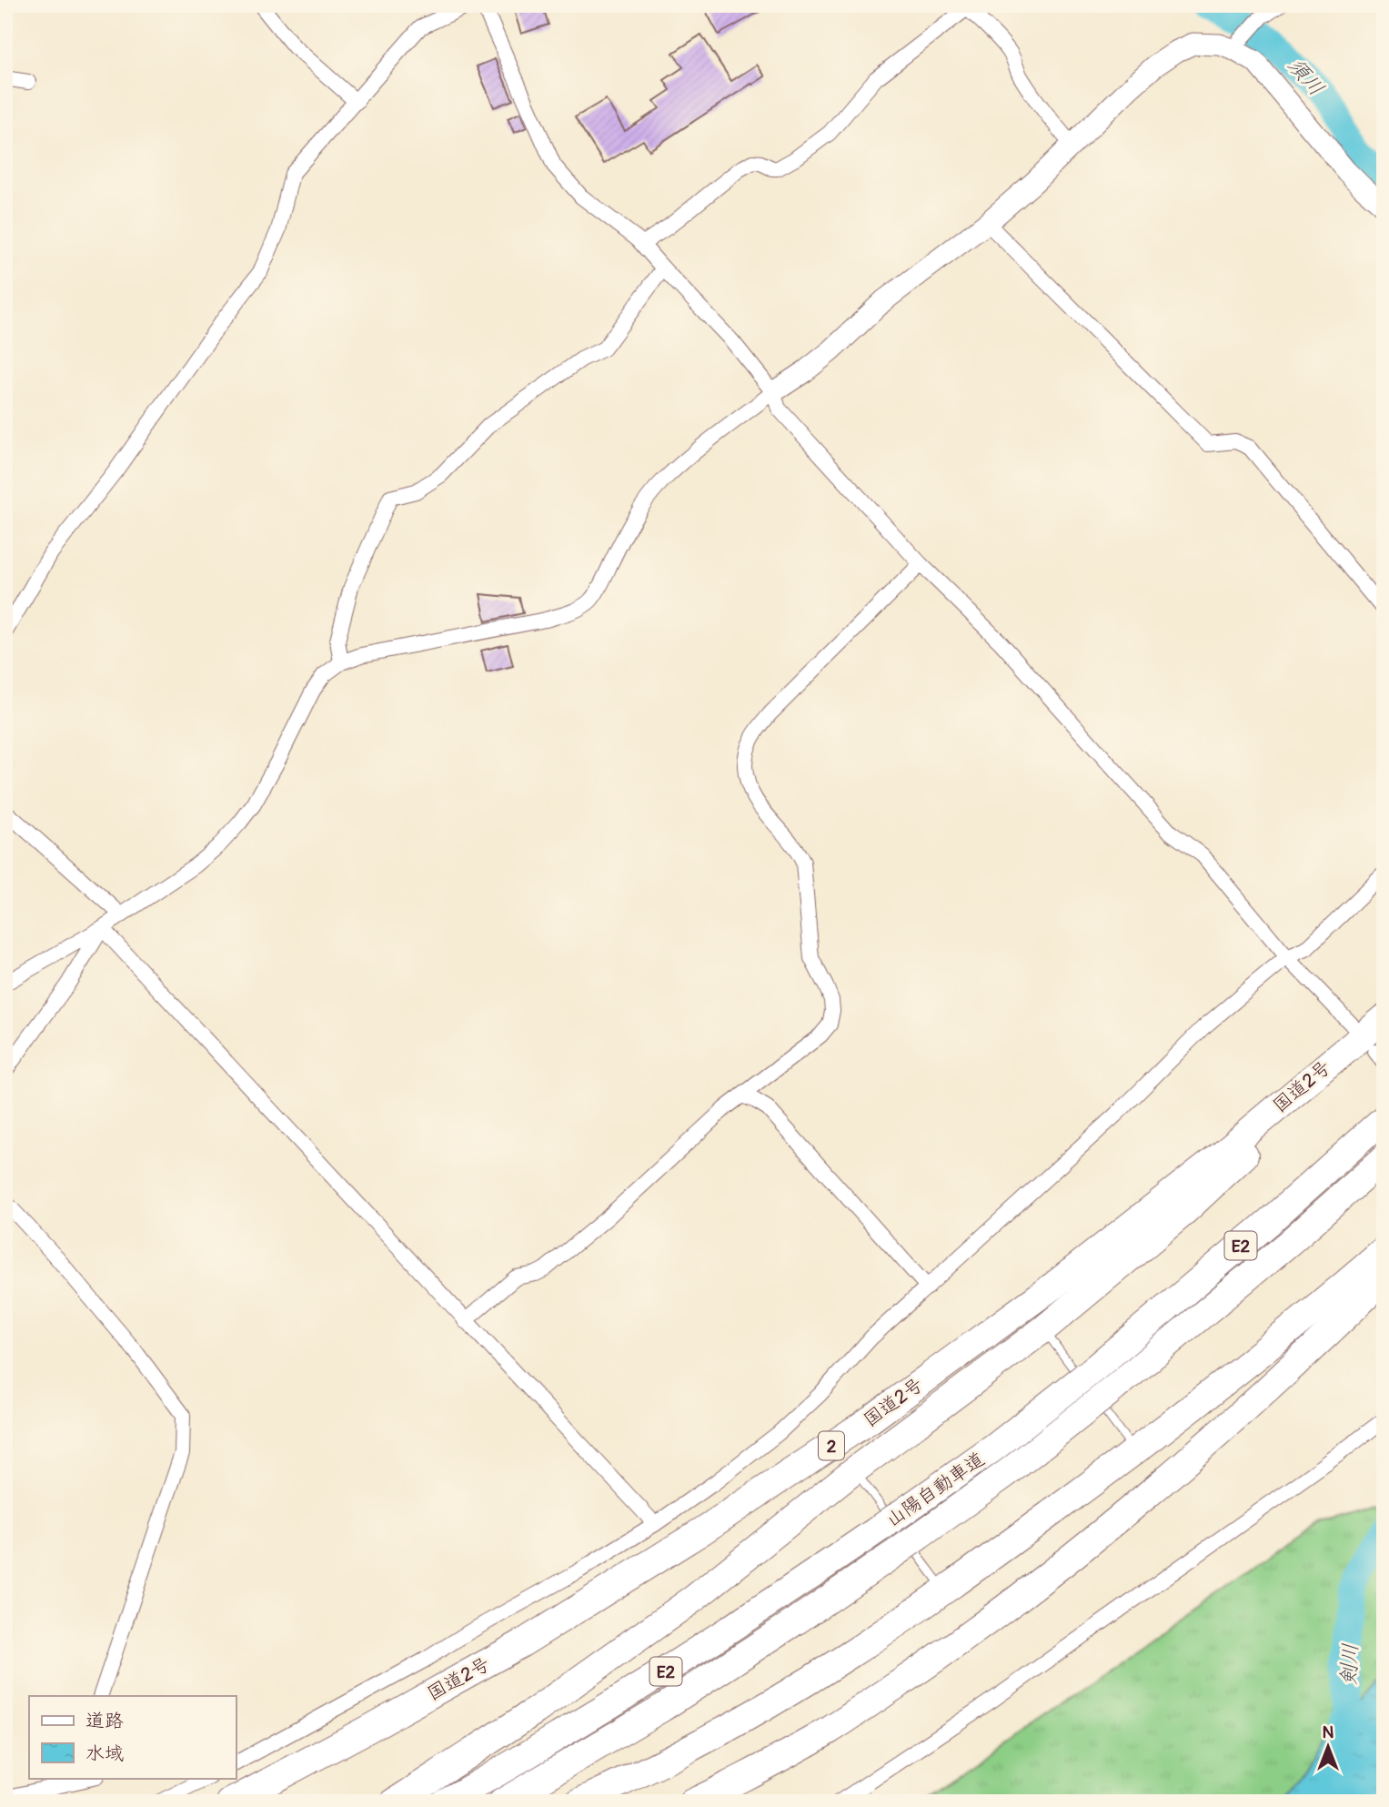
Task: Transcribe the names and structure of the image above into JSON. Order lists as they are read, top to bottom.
{
  "streets": {
    "highway": [
      "国道2号",
      "E2",
      "2",
      "山陽自動車道"
    ]
  },
  "water": ["須川", "剣川"],
  "legend": ["道路", "水域"],
  "north": "top"
}
